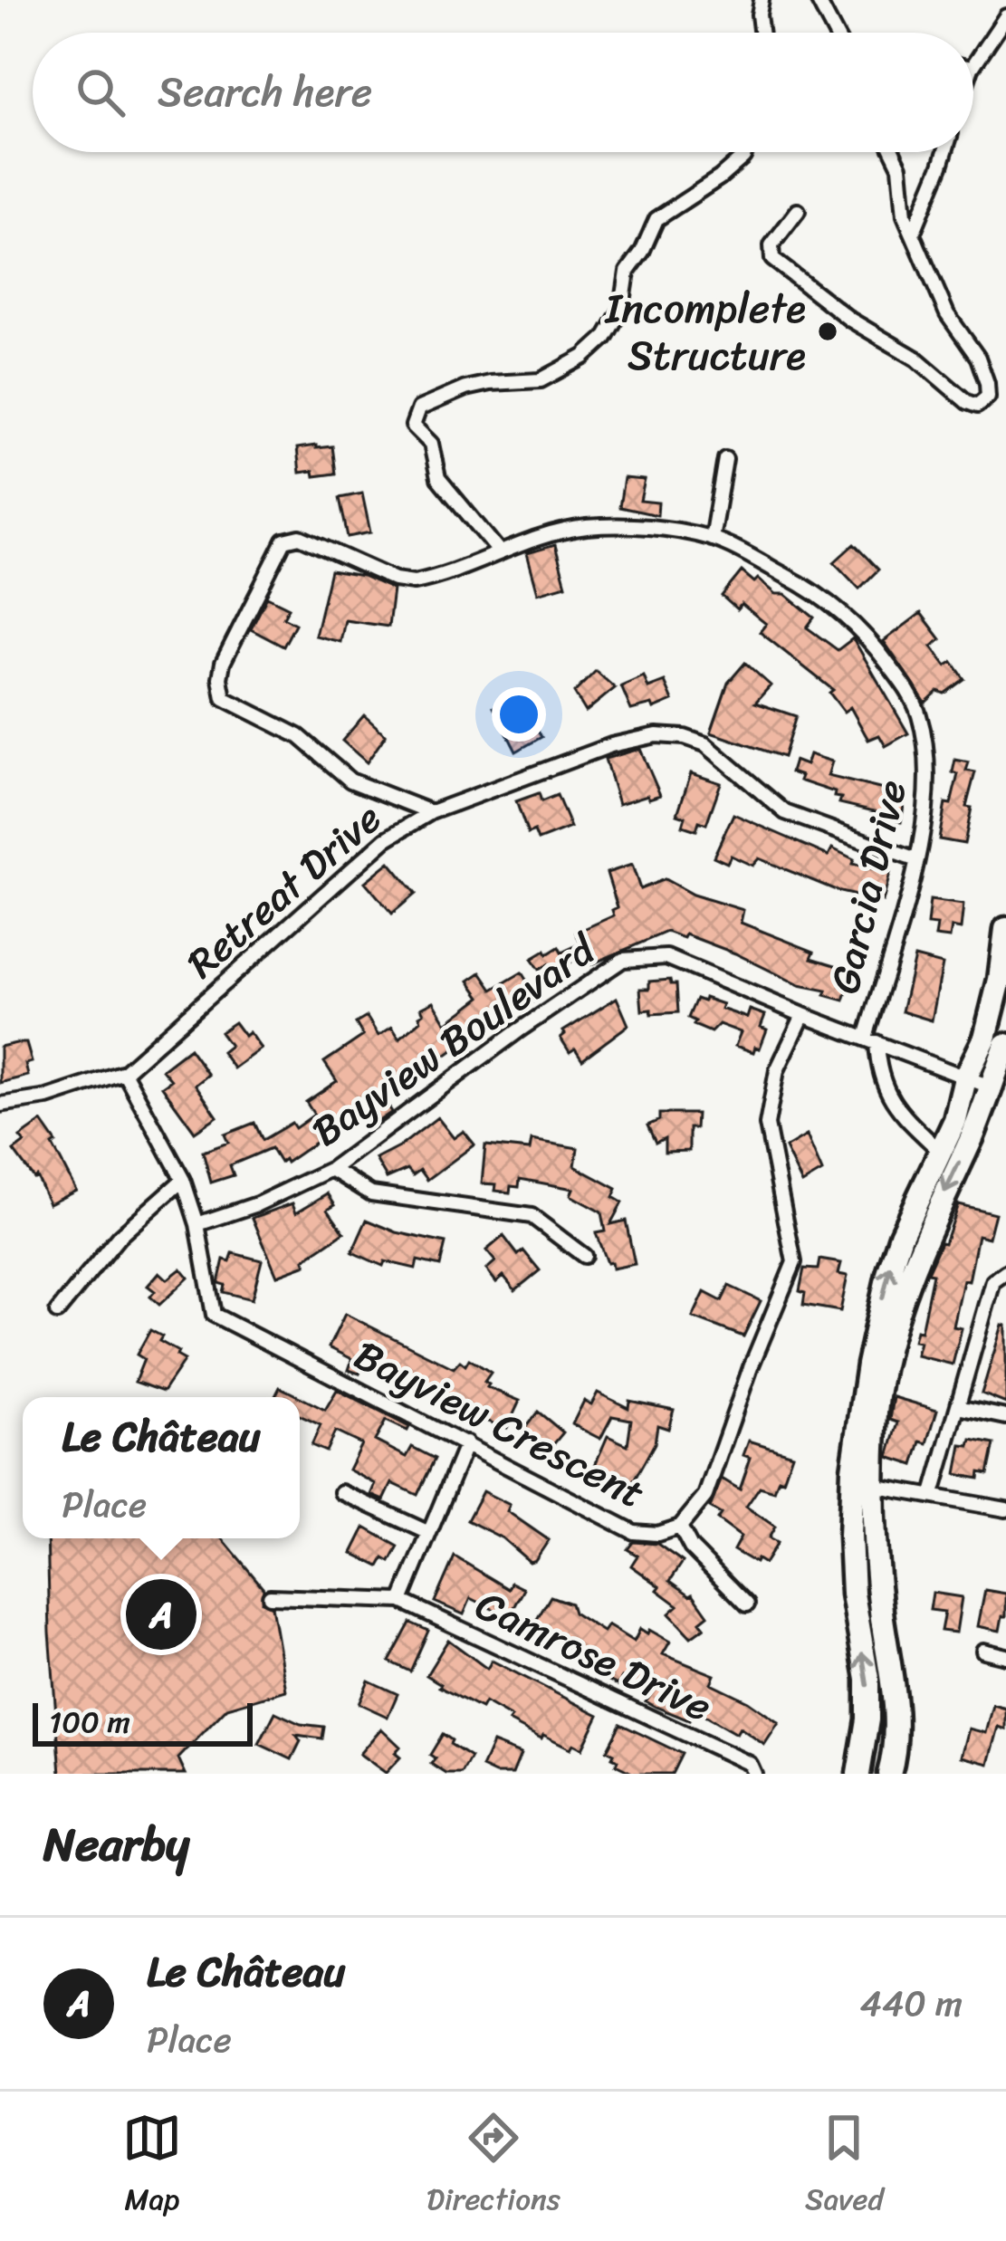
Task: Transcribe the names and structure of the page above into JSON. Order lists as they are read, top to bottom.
{
  "streets": {
    "street": [
      "Garcia Drive",
      "Retreat Drive",
      "Bayview Boulevard",
      "Bayview Crescent",
      "Camrose Drive"
    ]
  },
  "crossings": [
    ["Garcia Drive", "Retreat Drive"],
    ["Garcia Drive", "Bayview Boulevard"],
    ["Retreat Drive", "Bayview Crescent"],
    ["Bayview Boulevard", "Bayview Crescent"]
  ],
  "places": ["Incomplete Structure"],
  "scale_bar": "100 m",
  "page": {
    "search": "Search here",
    "popup": ["Le Château", "Place"],
    "pins": "A",
    "scale": "100 m",
    "heading": "Nearby",
    "list": [
      {
        "mark": "A",
        "name": "Le Château",
        "note": "Place",
        "value": "440 m"
      }
    ],
    "nav": ["Map", "Directions", "Saved"]
  }
}
